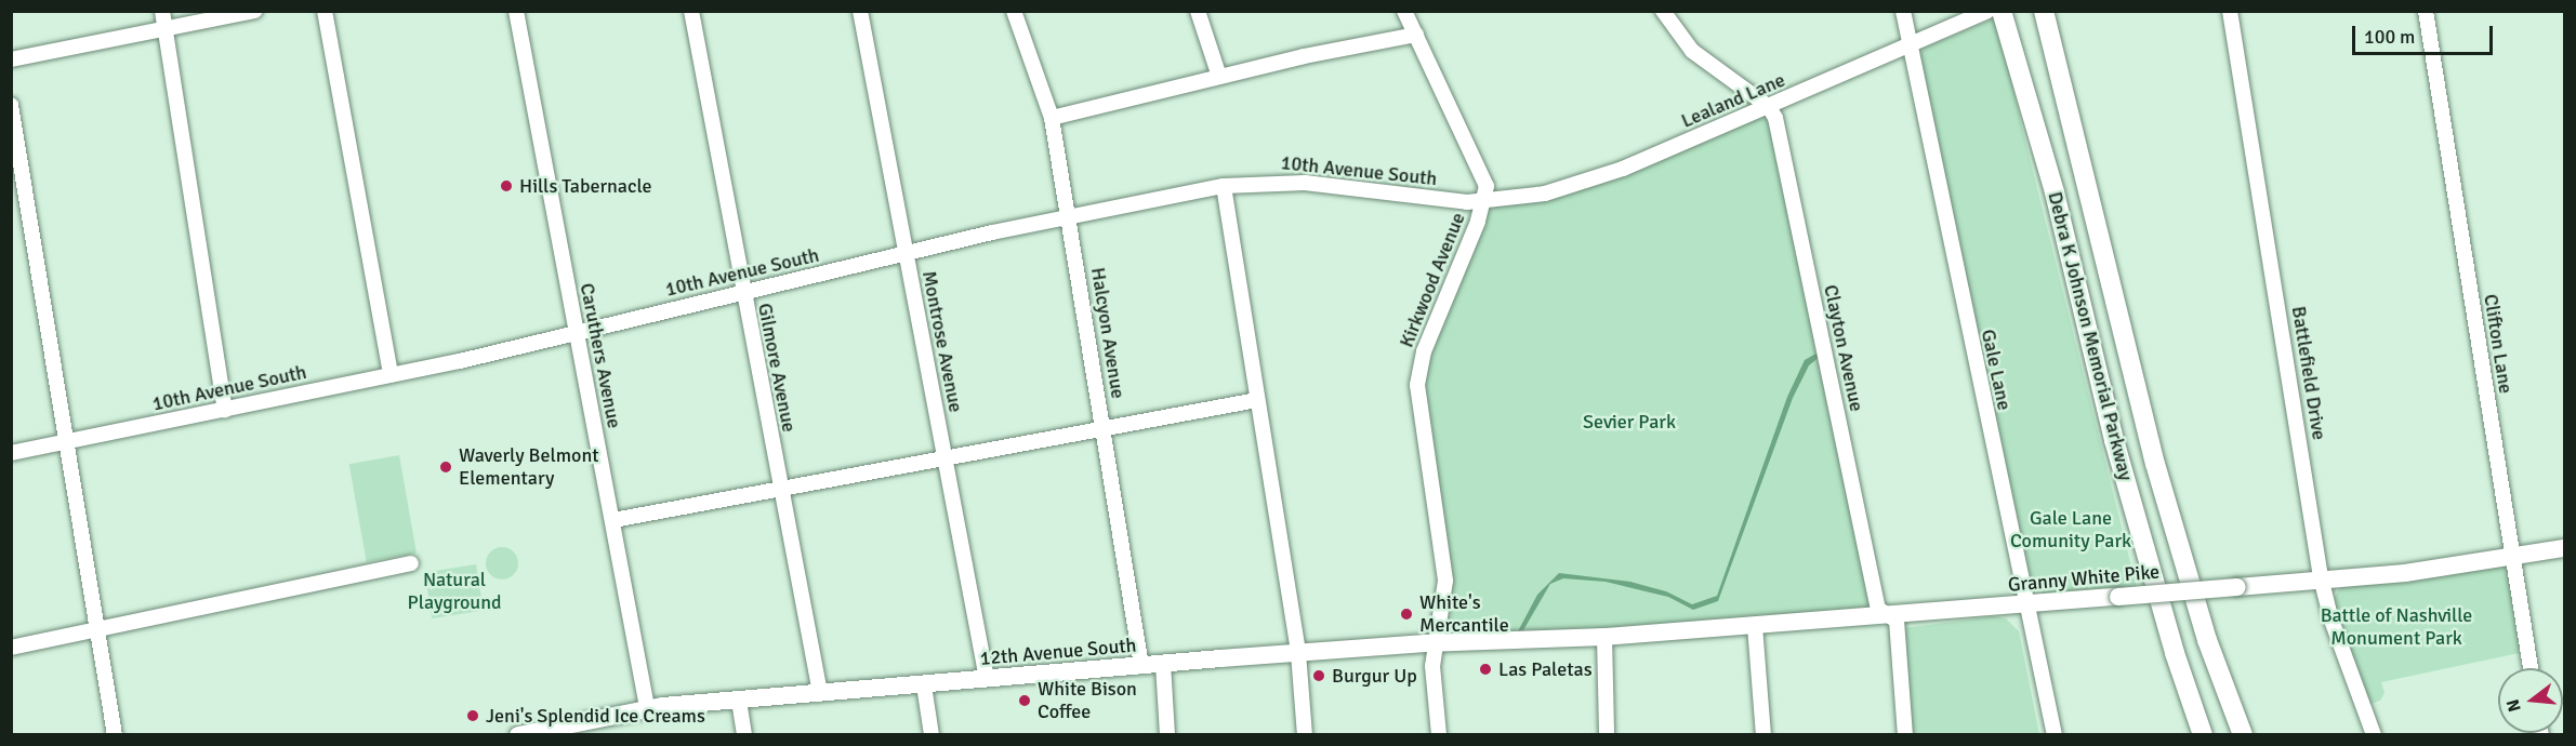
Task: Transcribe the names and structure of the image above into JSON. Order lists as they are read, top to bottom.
{
  "streets": {
    "highway": ["Debra K Johnson Memorial Parkway"],
    "main road": ["Granny White Pike", "12th Avenue South"],
    "street": [
      "Lealand Lane",
      "10th Avenue South",
      "Kirkwood Avenue",
      "Halcyon Avenue",
      "Montrose Avenue",
      "Clifton Lane",
      "Clayton Avenue",
      "Caruthers Avenue",
      "Gilmore Avenue",
      "Gale Lane",
      "Battlefield Drive"
    ]
  },
  "crossings": [
    ["Lealand Lane", "10th Avenue South"],
    ["Lealand Lane", "Kirkwood Avenue"],
    ["Lealand Lane", "Clayton Avenue"],
    ["Lealand Lane", "Gale Lane"],
    ["10th Avenue South", "Kirkwood Avenue"],
    ["10th Avenue South", "Halcyon Avenue"],
    ["10th Avenue South", "Montrose Avenue"],
    ["10th Avenue South", "Caruthers Avenue"],
    ["10th Avenue South", "Gilmore Avenue"],
    ["Kirkwood Avenue", "12th Avenue South"],
    ["Halcyon Avenue", "12th Avenue South"],
    ["Montrose Avenue", "12th Avenue South"],
    ["Clifton Lane", "Granny White Pike"],
    ["Clayton Avenue", "Granny White Pike"],
    ["Caruthers Avenue", "12th Avenue South"],
    ["Gilmore Avenue", "12th Avenue South"],
    ["Gale Lane", "Granny White Pike"],
    ["Battlefield Drive", "Granny White Pike"],
    ["Granny White Pike", "12th Avenue South"]
  ],
  "parks": [
    "Sevier Park",
    "Gale Lane Comunity Park",
    "Natural Playground",
    "Battle of Nashville Monument Park"
  ],
  "places": [
    "Hills Tabernacle",
    "Waverly Belmont Elementary",
    "White's Mercantile",
    "Las Paletas",
    "Burgur Up",
    "White Bison Coffee",
    "Jeni's Splendid Ice Creams"
  ],
  "scale_bar": "100 m",
  "north": "left"
}
